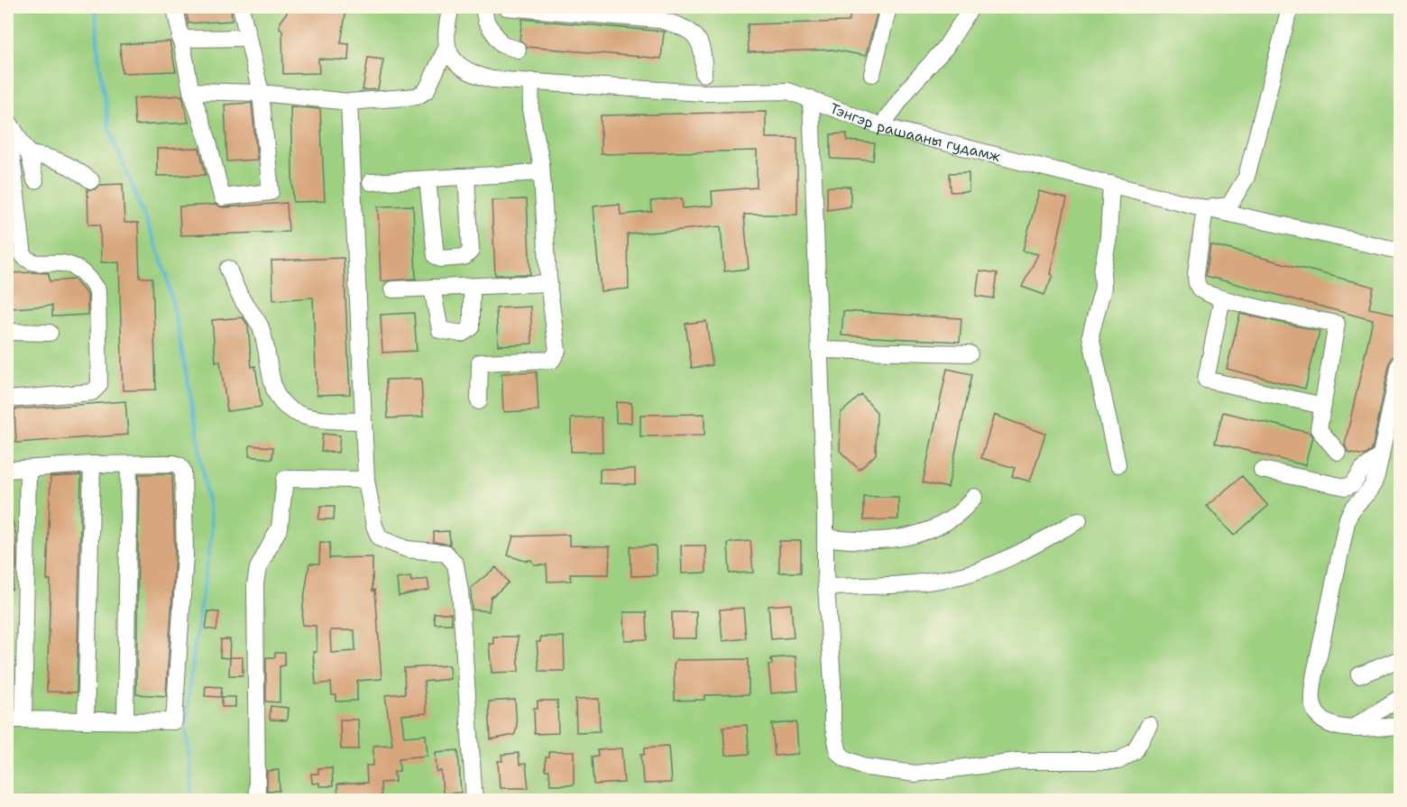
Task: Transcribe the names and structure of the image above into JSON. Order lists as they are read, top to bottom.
{
  "streets": {
    "street": ["Тэнгэр рашааны гудамж"]
  }
}
